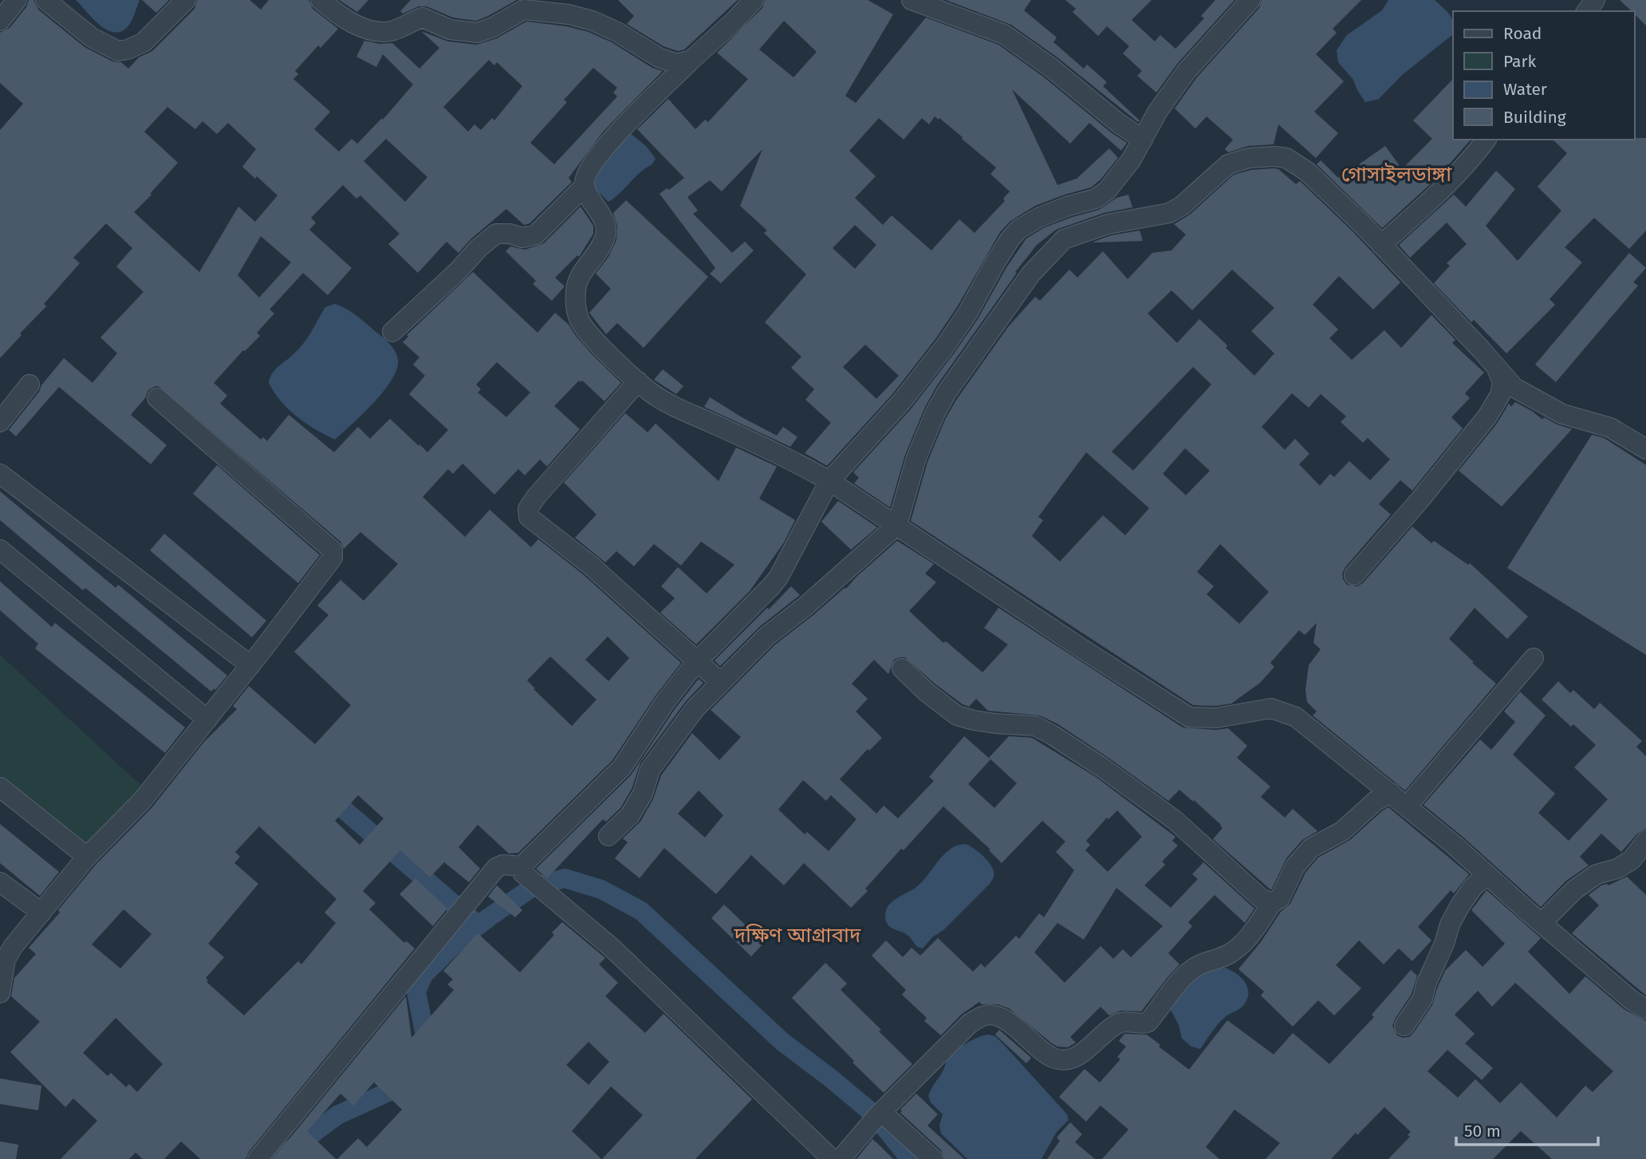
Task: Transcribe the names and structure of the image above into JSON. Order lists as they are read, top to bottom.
{
  "districts": ["গোসাইলডাঙ্গা", "দক্ষিণ আগ্রাবাদ"],
  "legend": [
    "Road",
    "Park",
    "Water",
    "Building"
  ],
  "scale_bar": "50 m"
}
